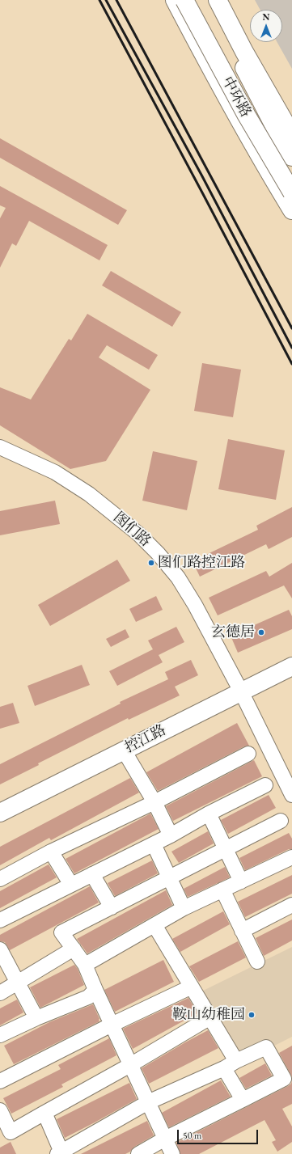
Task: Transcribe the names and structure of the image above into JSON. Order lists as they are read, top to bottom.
{
  "streets": {
    "main road": ["中环路", "控江路"],
    "street": ["图们路"]
  },
  "crossings": [
    ["图们路", "控江路"]
  ],
  "places": ["图们路控江路", "玄德居", "鞍山幼稚园"],
  "scale_bar": "50 m",
  "north": "top"
}
